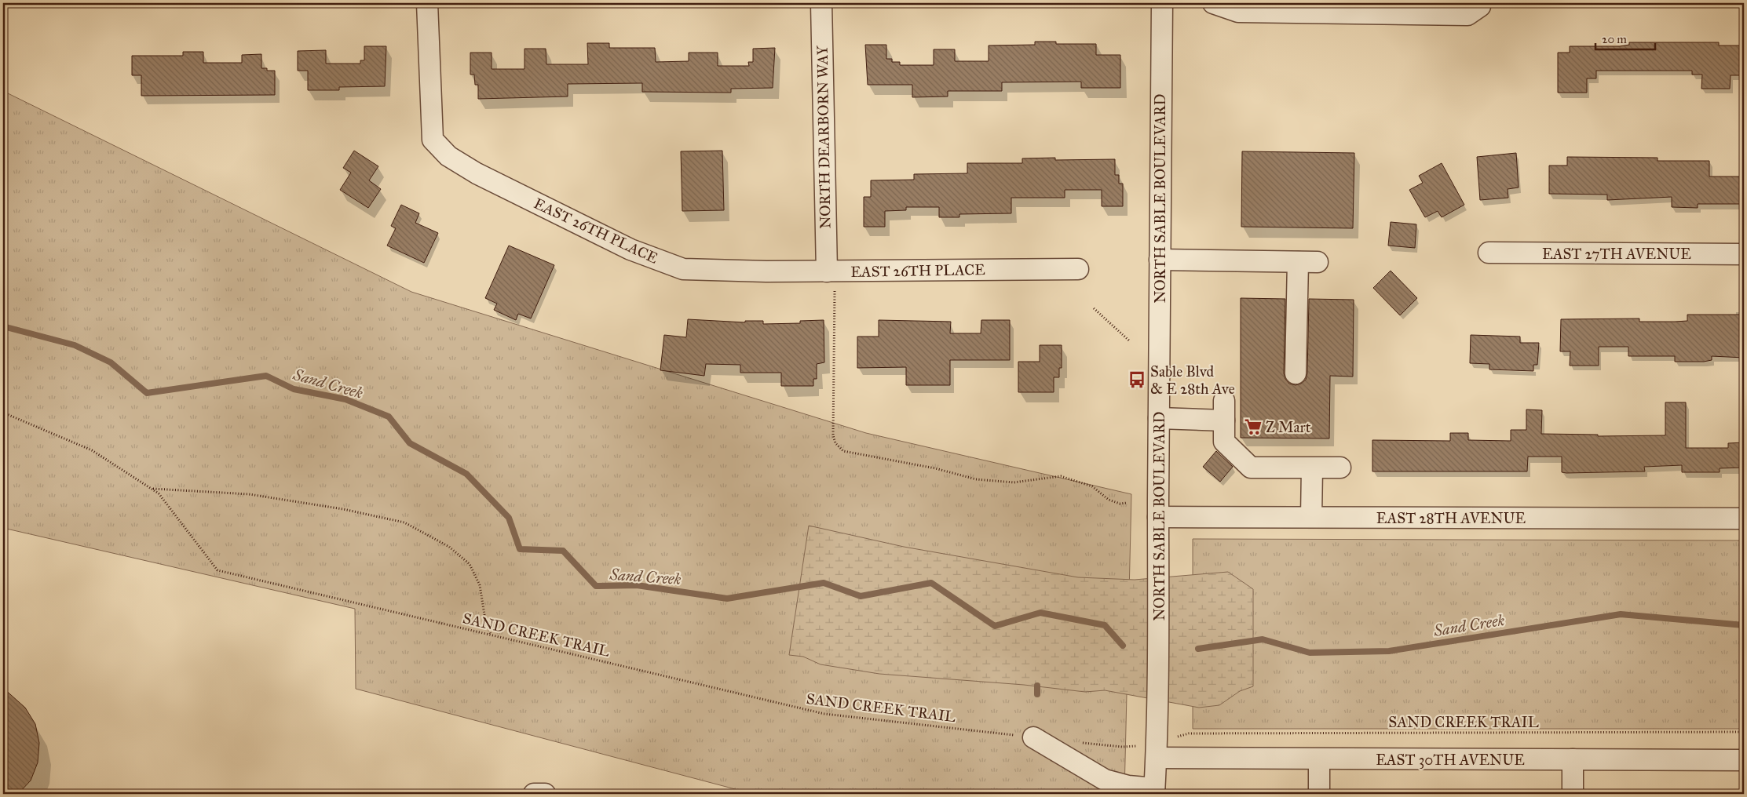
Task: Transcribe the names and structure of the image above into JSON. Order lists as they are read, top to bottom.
{
  "streets": {
    "street": [
      "NORTH DEARBORN WAY",
      "NORTH SABLE BOULEVARD",
      "EAST 26TH PLACE",
      "EAST 27TH AVENUE",
      "EAST 28TH AVENUE",
      "EAST 30TH AVENUE"
    ],
    "path": ["SAND CREEK TRAIL"]
  },
  "crossings": [
    ["NORTH DEARBORN WAY", "EAST 26TH PLACE"],
    ["NORTH SABLE BOULEVARD", "EAST 28TH AVENUE"],
    ["NORTH SABLE BOULEVARD", "EAST 30TH AVENUE"]
  ],
  "water": ["Sand Creek"],
  "places": {
    "bus stop": ["Sable Blvd & E 28th Ave"],
    "supermarket": ["Z Mart"]
  },
  "scale_bar": "20 m"
}
